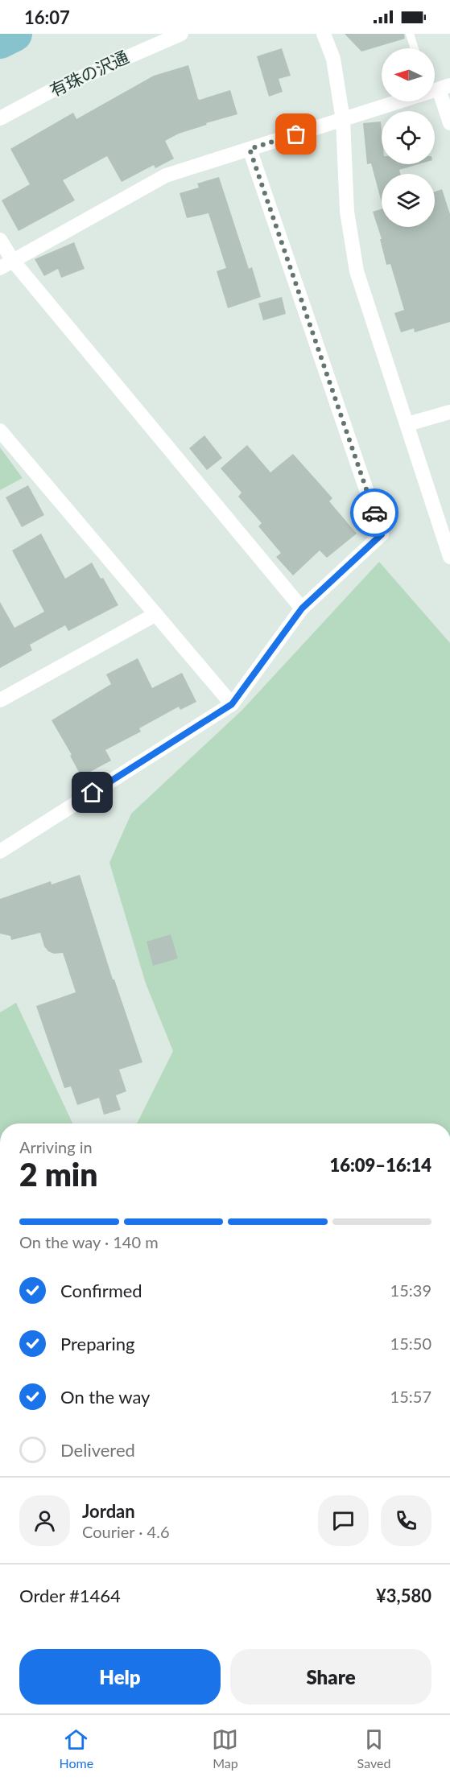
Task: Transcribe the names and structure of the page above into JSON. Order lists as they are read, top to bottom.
{
  "streets": {
    "street": ["有珠の沢通"]
  },
  "north": "left",
  "page": {
    "status": "16:07",
    "heading": ["2 min", "Arriving in", "16:09–16:14"],
    "panel": [
      "Jordan",
      "Courier · 4.6",
      "Order #1464",
      "¥3,580"
    ],
    "bar": "On the way · 140 m",
    "list": [
      ["Confirmed", "15:39"],
      ["Preparing", "15:50"],
      ["On the way", "15:57"],
      "Delivered"
    ],
    "buttons": ["Help", "Share"],
    "tabs": ["Home", "Map", "Saved"]
  }
}
